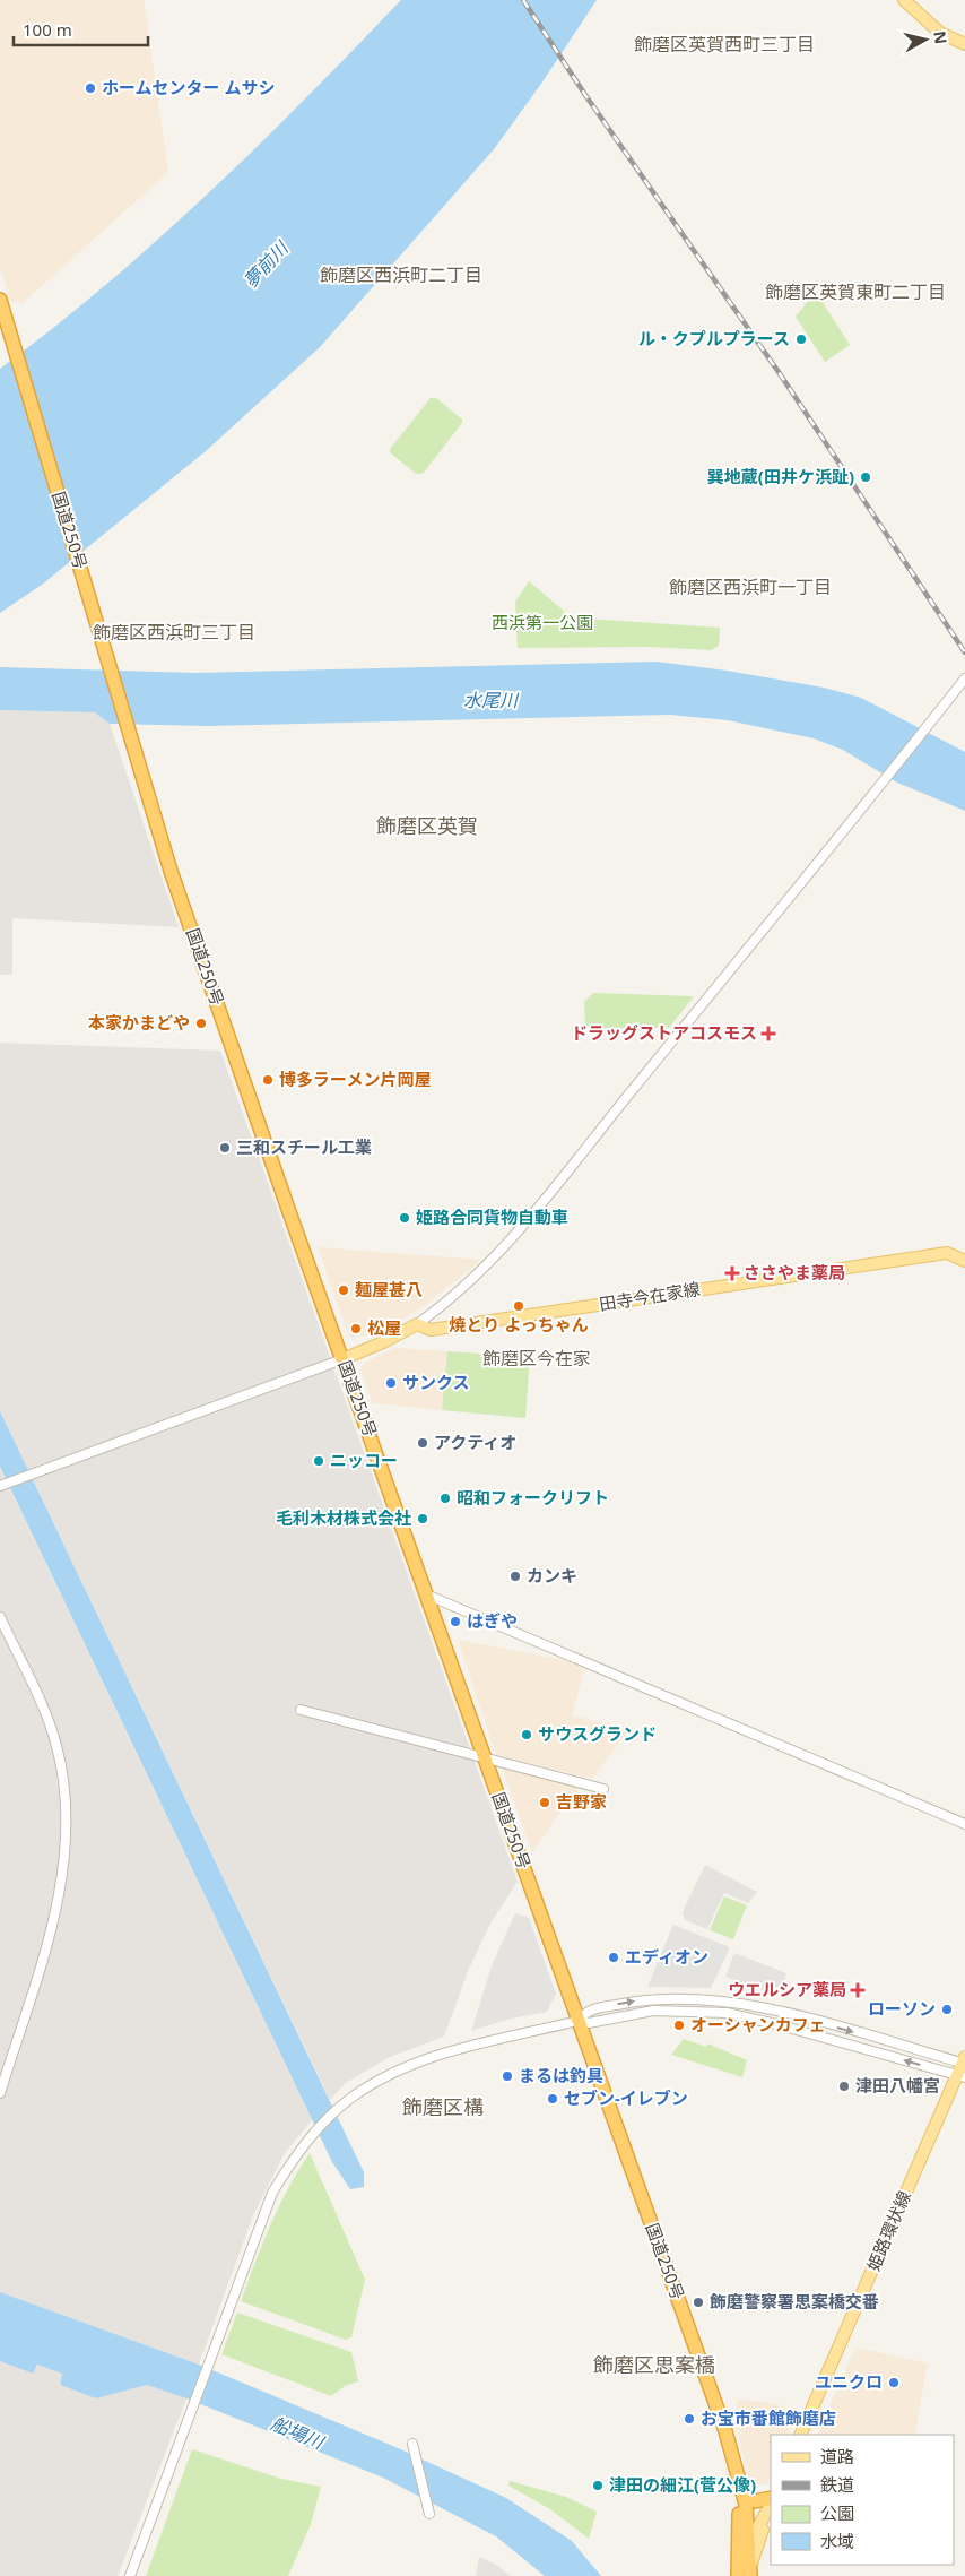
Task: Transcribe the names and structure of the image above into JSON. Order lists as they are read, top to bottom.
{
  "streets": {
    "highway": ["国道250号"],
    "main road": ["田寺今在家線", "姫路環状線"]
  },
  "districts": [
    "飾磨区英賀西町三丁目",
    "飾磨区西浜町二丁目",
    "飾磨区英賀東町二丁目",
    "飾磨区西浜町一丁目",
    "飾磨区西浜町三丁目",
    "飾磨区英賀",
    "飾磨区今在家",
    "飾磨区構",
    "飾磨区思案橋"
  ],
  "water": ["夢前川", "水尾川", "船場川"],
  "parks": ["西浜第一公園"],
  "places": {
    "other": [
      "ホームセンター ムサシ",
      "ル・クプルプラース",
      "巽地蔵(田井ケ浜趾)",
      "本家かまどや",
      "博多ラーメン片岡屋",
      "三和スチール工業",
      "姫路合同貨物自動車",
      "麺屋甚八",
      "焼とり よっちゃん",
      "松屋",
      "サンクス",
      "アクティオ",
      "ニッコー",
      "昭和フォークリフト",
      "毛利木材株式会社",
      "カンキ",
      "はぎや",
      "サウスグランド",
      "吉野家",
      "エディオン",
      "ローソン",
      "オーシャンカフェ",
      "まるは釣具",
      "津田八幡宮",
      "セブン-イレブン",
      "飾磨警察署思案橋交番",
      "ユニクロ",
      "お宝市番館飾磨店",
      "津田の細江(菅公像)"
    ],
    "health": ["ドラッグストアコスモス", "ささやま薬局", "ウエルシア薬局"]
  },
  "legend": [
    "道路",
    "鉄道",
    "公園",
    "水域"
  ],
  "scale_bar": "100 m",
  "north": "right"
}
